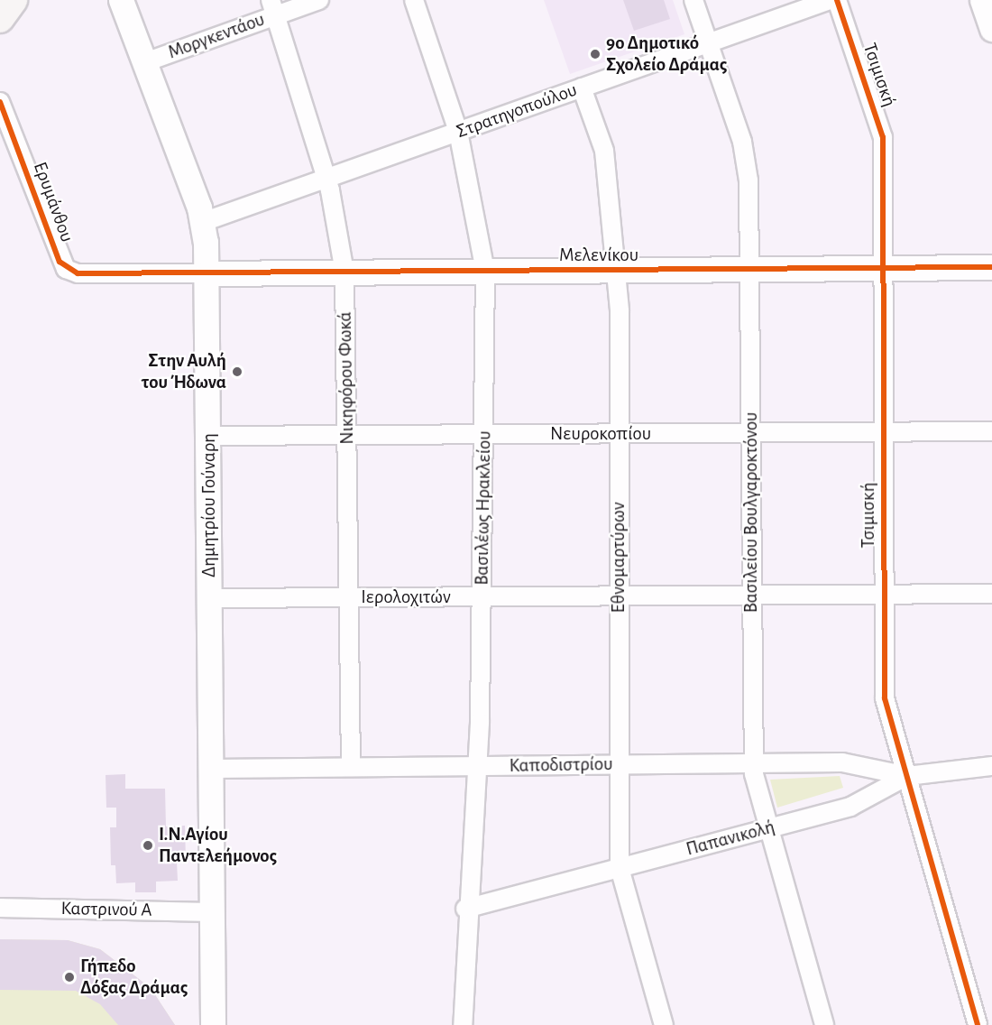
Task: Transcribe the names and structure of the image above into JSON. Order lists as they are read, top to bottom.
{
  "streets": {
    "main road": ["Μελενίκου", "Δημητρίου Γούναρη"],
    "street": [
      "Μοργκεντάου",
      "Τσιμισκή",
      "Στρατηγοπούλου",
      "Ερυμάνθου",
      "Νικηφόρου Φωκά",
      "Νευροκοπίου",
      "Βασιλέως Ηρακλείου",
      "Βασιλείου Βουλγαροκτόνου",
      "Εθνομαρτύρων",
      "Ιερολοχιτών",
      "Καποδιστρίου",
      "Παπανικολή",
      "Καστρινού Α"
    ]
  },
  "crossings": [
    ["Μοργκεντάου", "Νικηφόρου Φωκά"],
    ["Μοργκεντάου", "Δημητρίου Γούναρη"],
    ["Τσιμισκή", "Μελενίκου"],
    ["Τσιμισκή", "Νευροκοπίου"],
    ["Τσιμισκή", "Ιερολοχιτών"],
    ["Τσιμισκή", "Καποδιστρίου"],
    ["Τσιμισκή", "Παπανικολή"],
    ["Στρατηγοπούλου", "Νικηφόρου Φωκά"],
    ["Στρατηγοπούλου", "Δημητρίου Γούναρη"],
    ["Στρατηγοπούλου", "Βασιλέως Ηρακλείου"],
    ["Στρατηγοπούλου", "Βασιλείου Βουλγαροκτόνου"],
    ["Στρατηγοπούλου", "Εθνομαρτύρων"],
    ["Ερυμάνθου", "Μελενίκου"],
    ["Ερυμάνθου", "Δημητρίου Γούναρη"],
    ["Μελενίκου", "Νικηφόρου Φωκά"],
    ["Μελενίκου", "Δημητρίου Γούναρη"],
    ["Μελενίκου", "Βασιλέως Ηρακλείου"],
    ["Μελενίκου", "Βασιλείου Βουλγαροκτόνου"],
    ["Μελενίκου", "Εθνομαρτύρων"],
    ["Νικηφόρου Φωκά", "Νευροκοπίου"],
    ["Νικηφόρου Φωκά", "Ιερολοχιτών"],
    ["Νικηφόρου Φωκά", "Καποδιστρίου"],
    ["Νευροκοπίου", "Δημητρίου Γούναρη"],
    ["Νευροκοπίου", "Βασιλέως Ηρακλείου"],
    ["Νευροκοπίου", "Βασιλείου Βουλγαροκτόνου"],
    ["Νευροκοπίου", "Εθνομαρτύρων"],
    ["Δημητρίου Γούναρη", "Ιερολοχιτών"],
    ["Δημητρίου Γούναρη", "Καποδιστρίου"],
    ["Δημητρίου Γούναρη", "Καστρινού Α"],
    ["Βασιλέως Ηρακλείου", "Ιερολοχιτών"],
    ["Βασιλέως Ηρακλείου", "Καποδιστρίου"],
    ["Βασιλέως Ηρακλείου", "Παπανικολή"],
    ["Βασιλείου Βουλγαροκτόνου", "Ιερολοχιτών"],
    ["Βασιλείου Βουλγαροκτόνου", "Καποδιστρίου"],
    ["Βασιλείου Βουλγαροκτόνου", "Παπανικολή"],
    ["Εθνομαρτύρων", "Ιερολοχιτών"],
    ["Εθνομαρτύρων", "Καποδιστρίου"],
    ["Εθνομαρτύρων", "Παπανικολή"],
    ["Καποδιστρίου", "Παπανικολή"]
  ],
  "places": [
    "9ο Δημοτικό Σχολείο Δράμας",
    "Στην Αυλή του Ήδωνα",
    "Ι.Ν.Αγίου Παντελεήμονος",
    "Γήπεδο Δόξας Δράμας"
  ]
}
